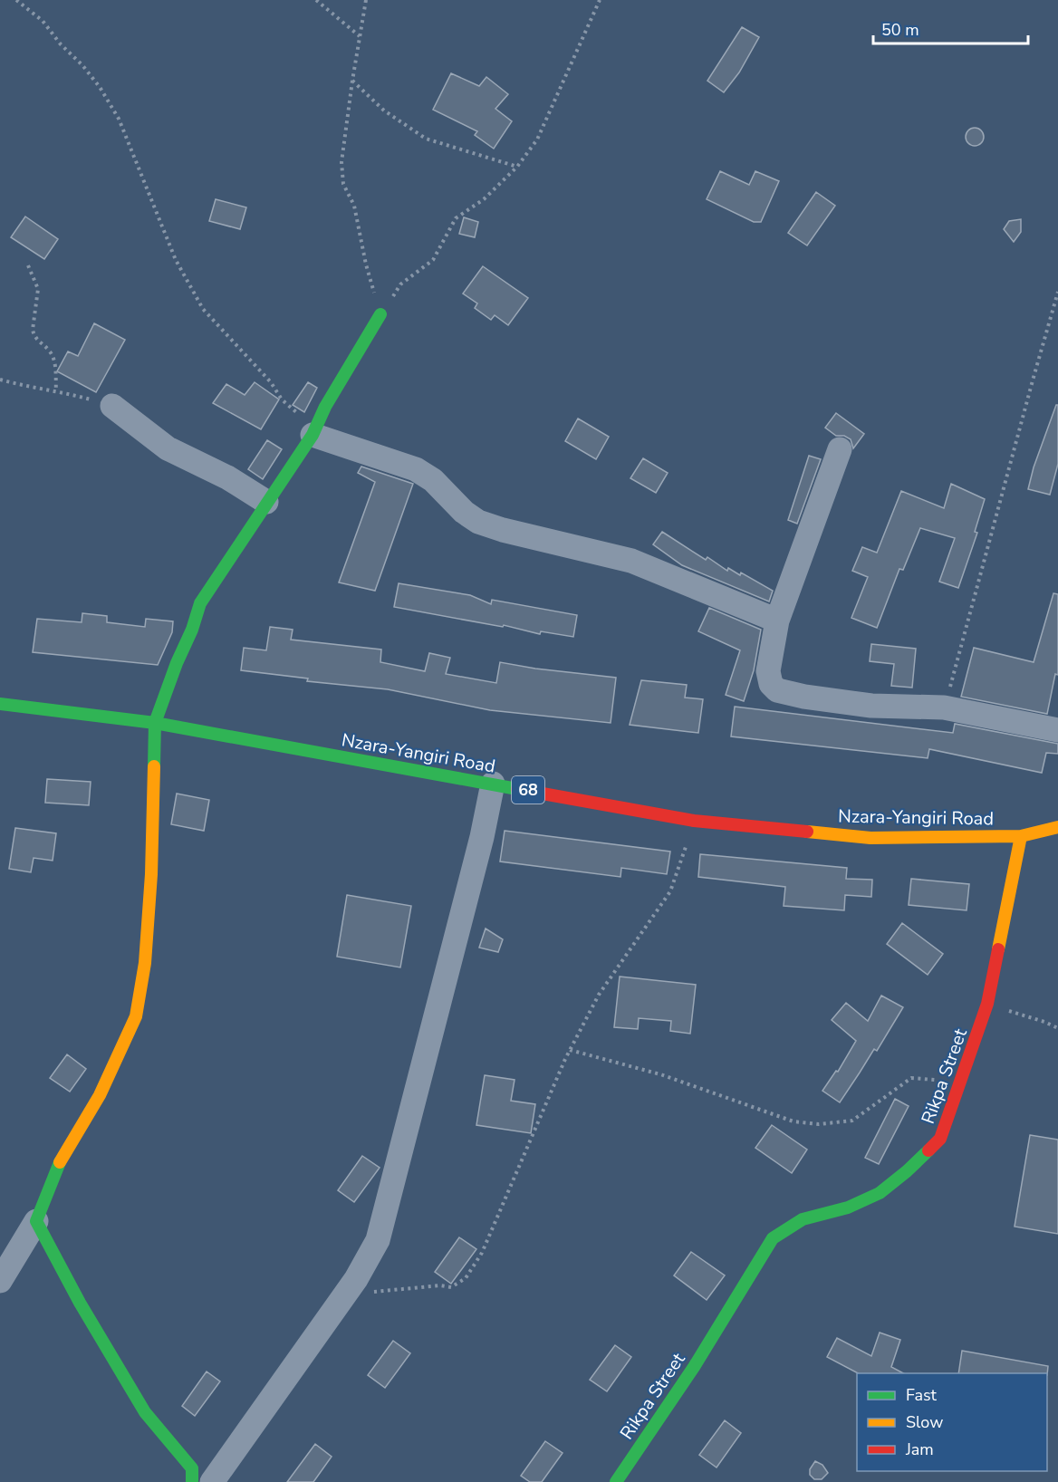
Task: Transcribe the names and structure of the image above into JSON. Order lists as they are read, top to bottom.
{
  "streets": {
    "street": ["Nzara-Yangiri Road", "68", "Rikpa Street"]
  },
  "crossings": [
    ["Nzara-Yangiri Road", "Rikpa Street"]
  ],
  "legend": ["Fast", "Slow", "Jam"],
  "scale_bar": "50 m"
}
